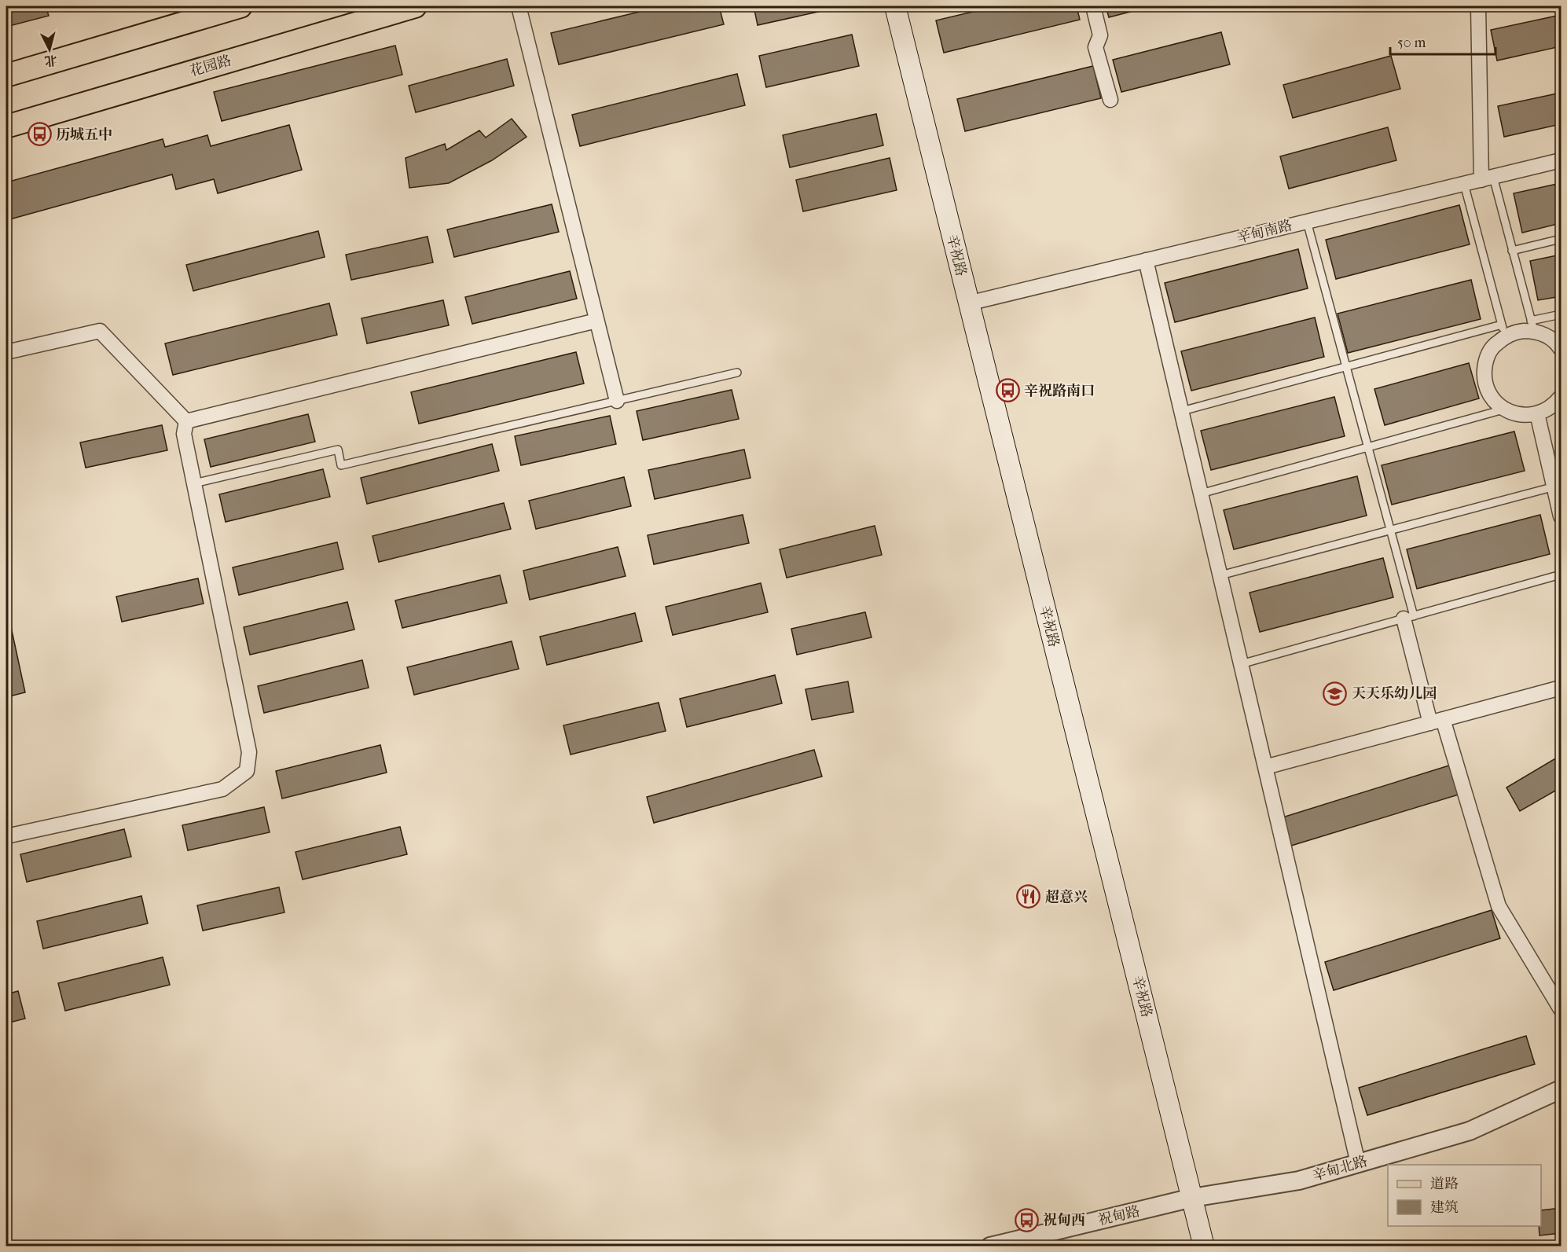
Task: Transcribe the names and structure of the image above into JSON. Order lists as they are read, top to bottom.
{
  "streets": {
    "main road": ["花园路", "辛祝路"],
    "street": ["辛甸南路", "辛甸北路", "祝甸路"]
  },
  "crossings": [
    ["辛甸南路", "辛祝路"],
    ["辛祝路", "辛甸北路"],
    ["辛祝路", "祝甸路"],
    ["辛甸北路", "祝甸路"]
  ],
  "places": {
    "bus stop": ["历城五中", "辛祝路南口", "祝甸西"],
    "school or university": ["天天乐幼儿园"],
    "restaurant": ["超意兴"]
  },
  "legend": ["道路", "建筑"],
  "scale_bar": "50 m",
  "north": "bottom"
}
